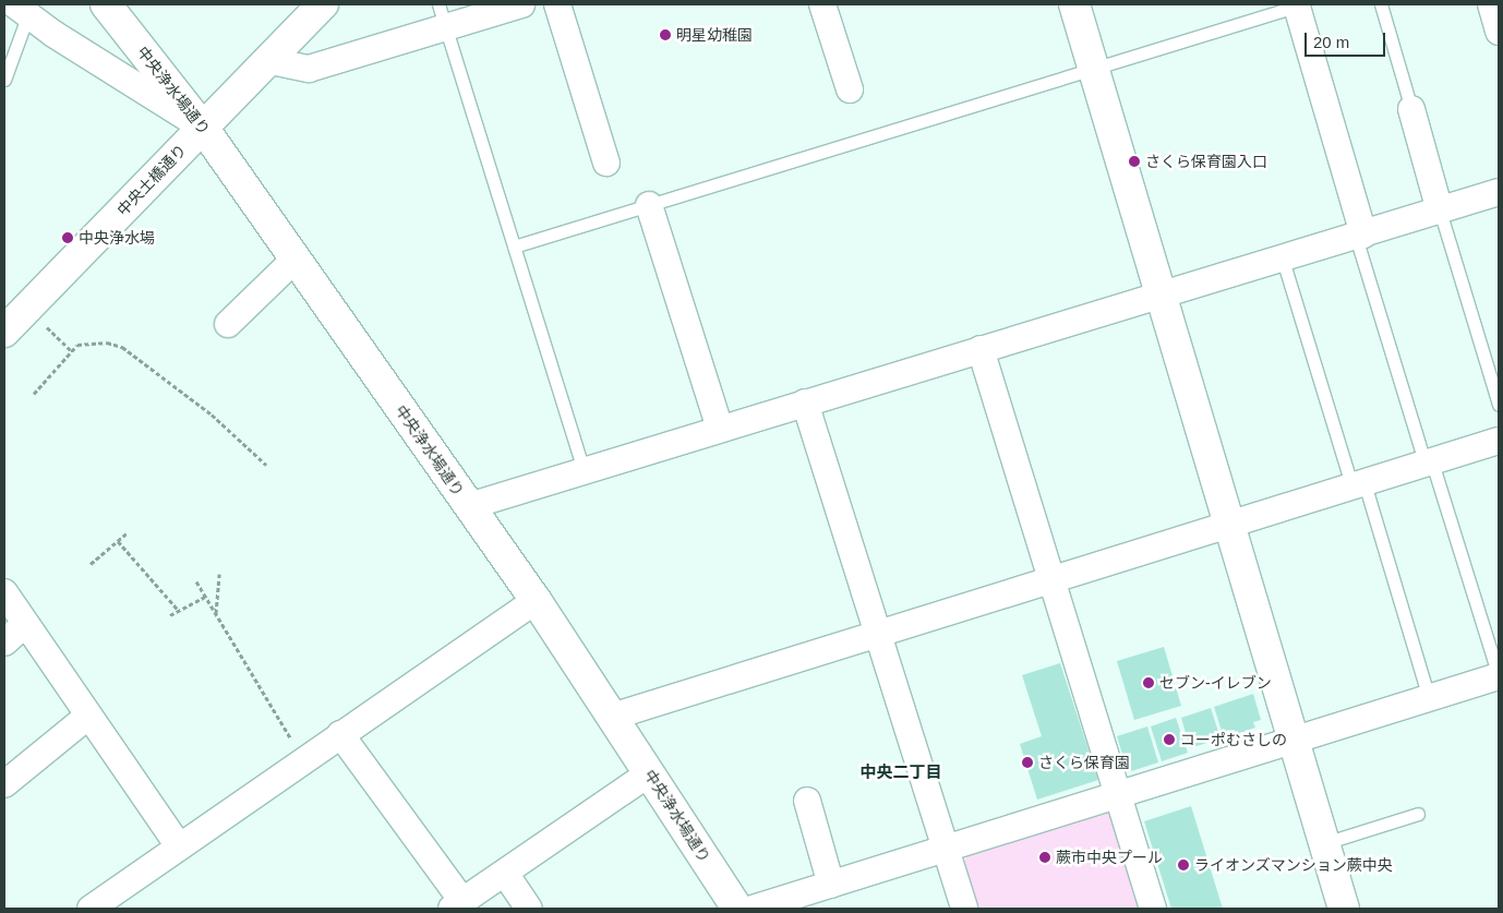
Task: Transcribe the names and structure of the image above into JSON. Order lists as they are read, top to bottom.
{
  "streets": {
    "street": ["中央浄水場通り", "中央土橋通り"]
  },
  "crossings": [
    ["中央浄水場通り", "中央土橋通り"]
  ],
  "districts": ["中央二丁目"],
  "places": [
    "明星幼稚園",
    "さくら保育園入口",
    "中央浄水場",
    "セブン-イレブン",
    "コーポむさしの",
    "さくら保育園",
    "蕨市中央プール",
    "ライオンズマンション蕨中央"
  ],
  "scale_bar": "20 m"
}
